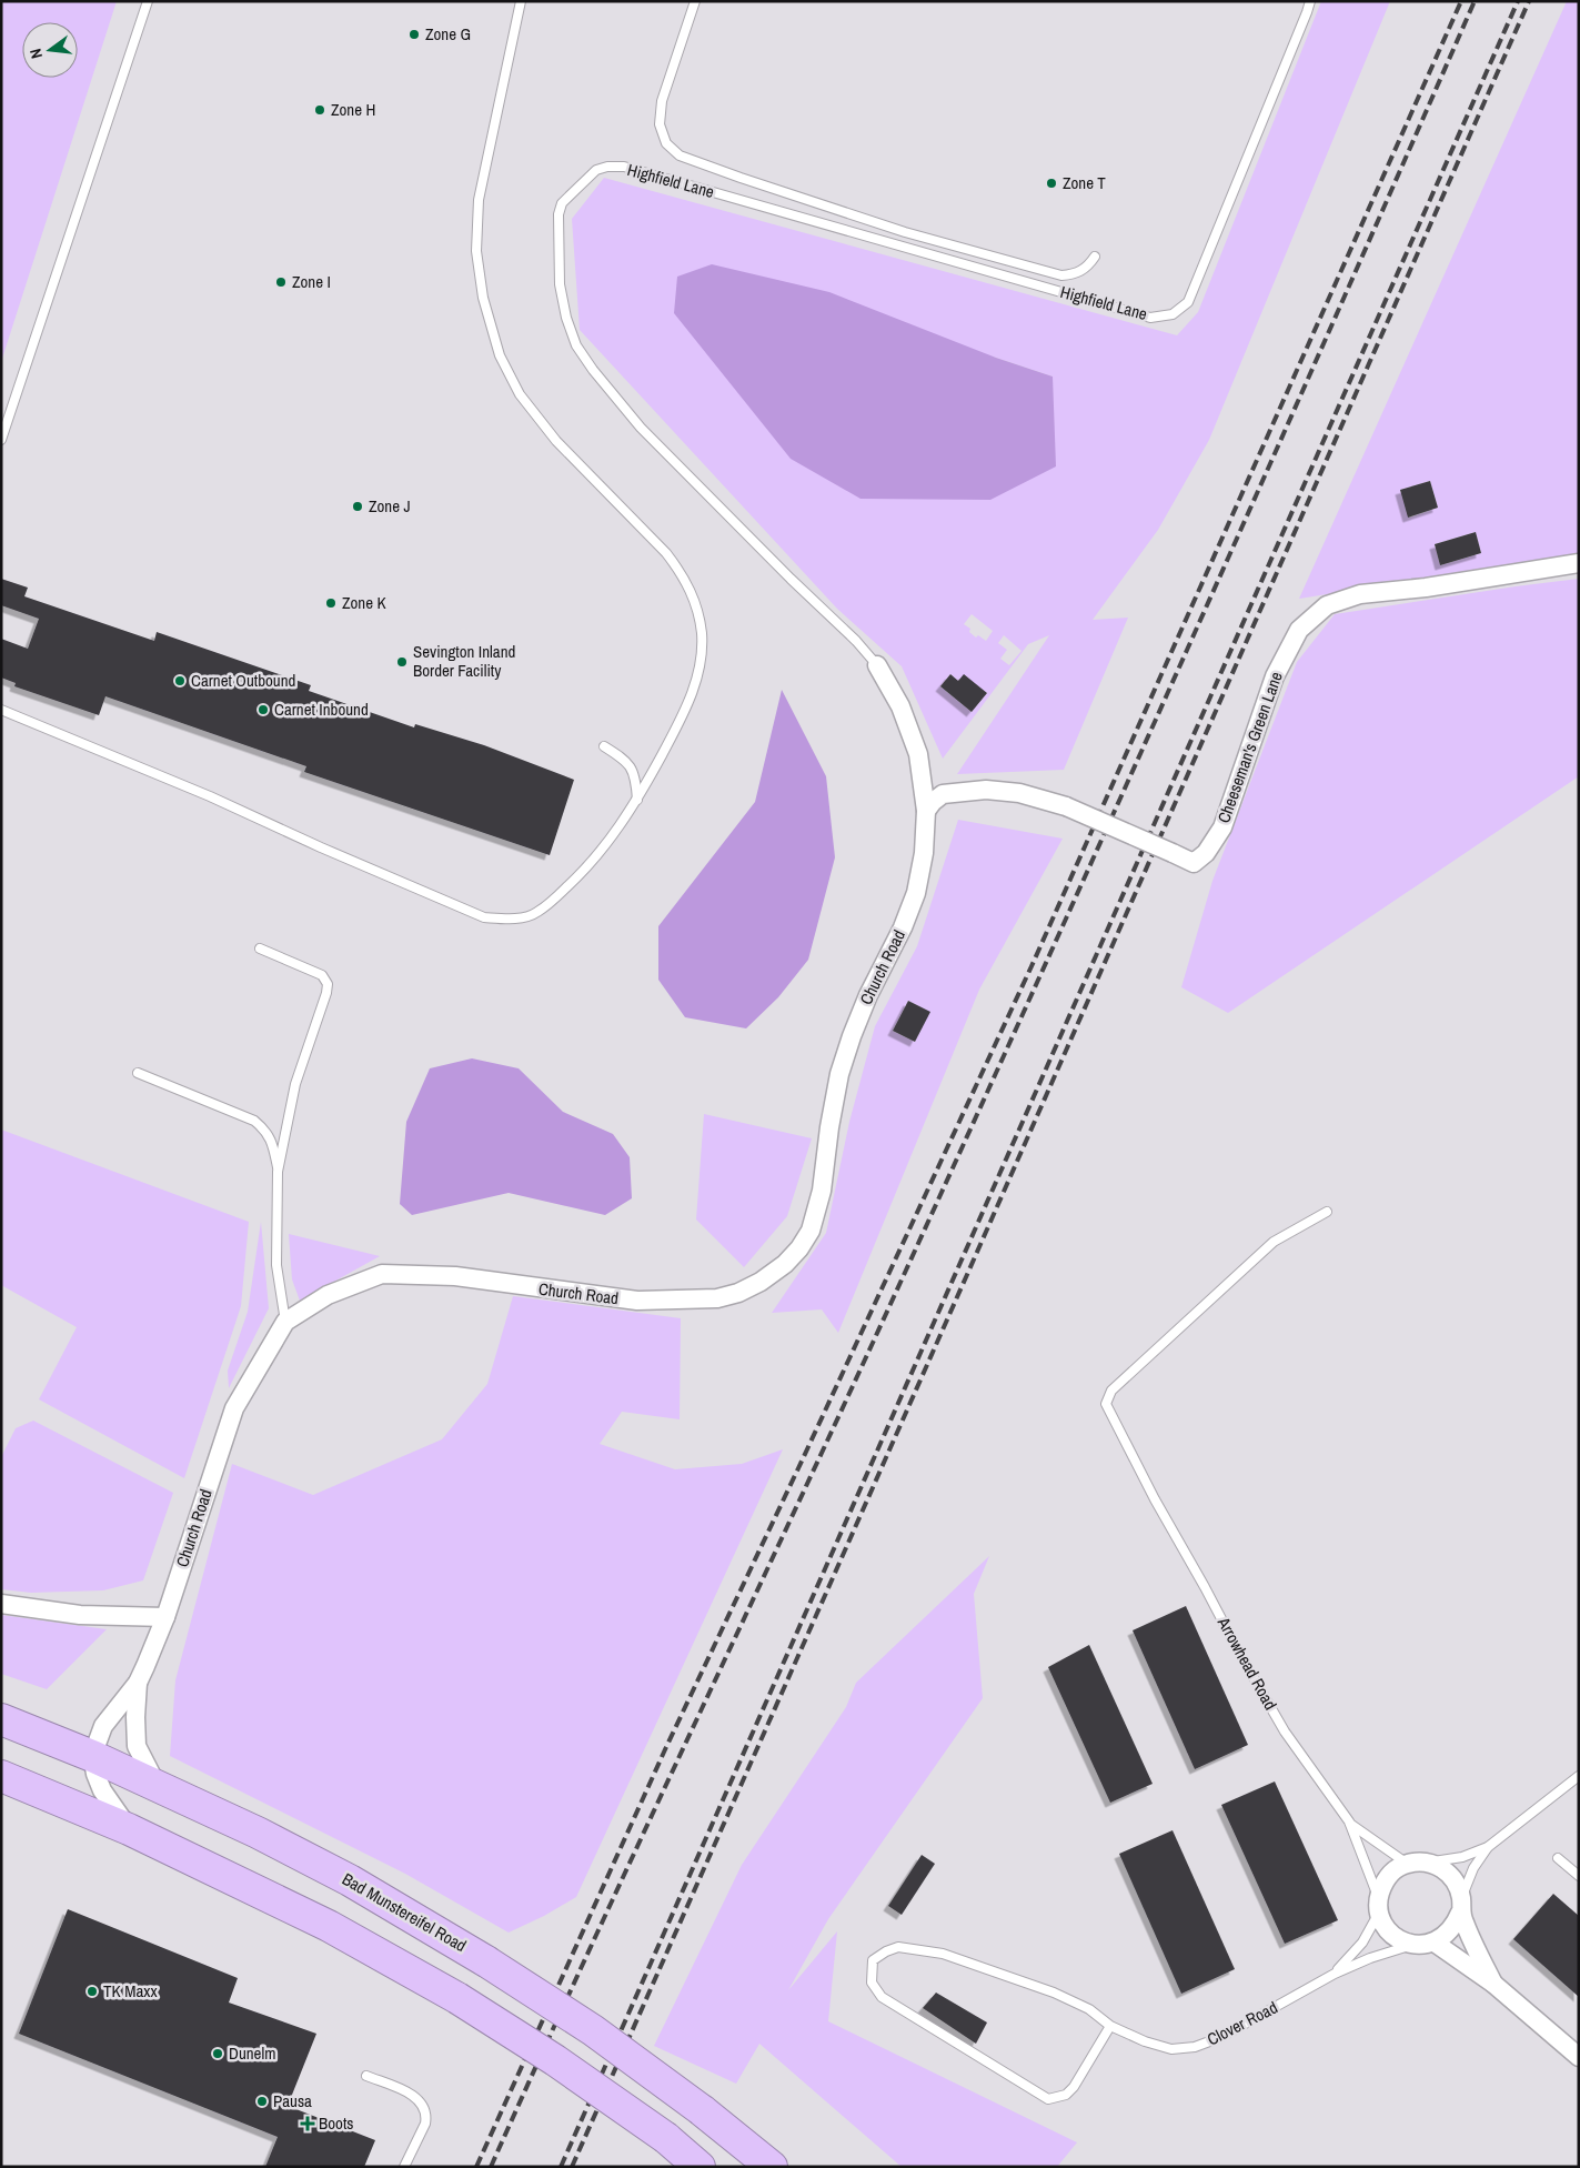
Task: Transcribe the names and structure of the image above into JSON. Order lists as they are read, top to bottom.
{
  "streets": {
    "highway": ["Bad Munstereifel Road"],
    "street": ["Highfield Lane", "Cheeseman's Green Lane", "Church Road"],
    "lane": ["Arrowhead Road", "Clover Road"]
  },
  "crossings": [
    ["Highfield Lane", "Cheeseman's Green Lane"],
    ["Highfield Lane", "Church Road"],
    ["Cheeseman's Green Lane", "Church Road"],
    ["Church Road", "Bad Munstereifel Road"],
    ["Arrowhead Road", "Clover Road"]
  ],
  "places": {
    "other": [
      "Zone G",
      "Zone H",
      "Zone T",
      "Zone I",
      "Zone J",
      "Zone K",
      "Sevington Inland Border Facility",
      "Carnet Outbound",
      "Carnet Inbound",
      "TK Maxx",
      "Dunelm",
      "Pausa"
    ],
    "health": ["Boots"]
  },
  "north": "left"
}
